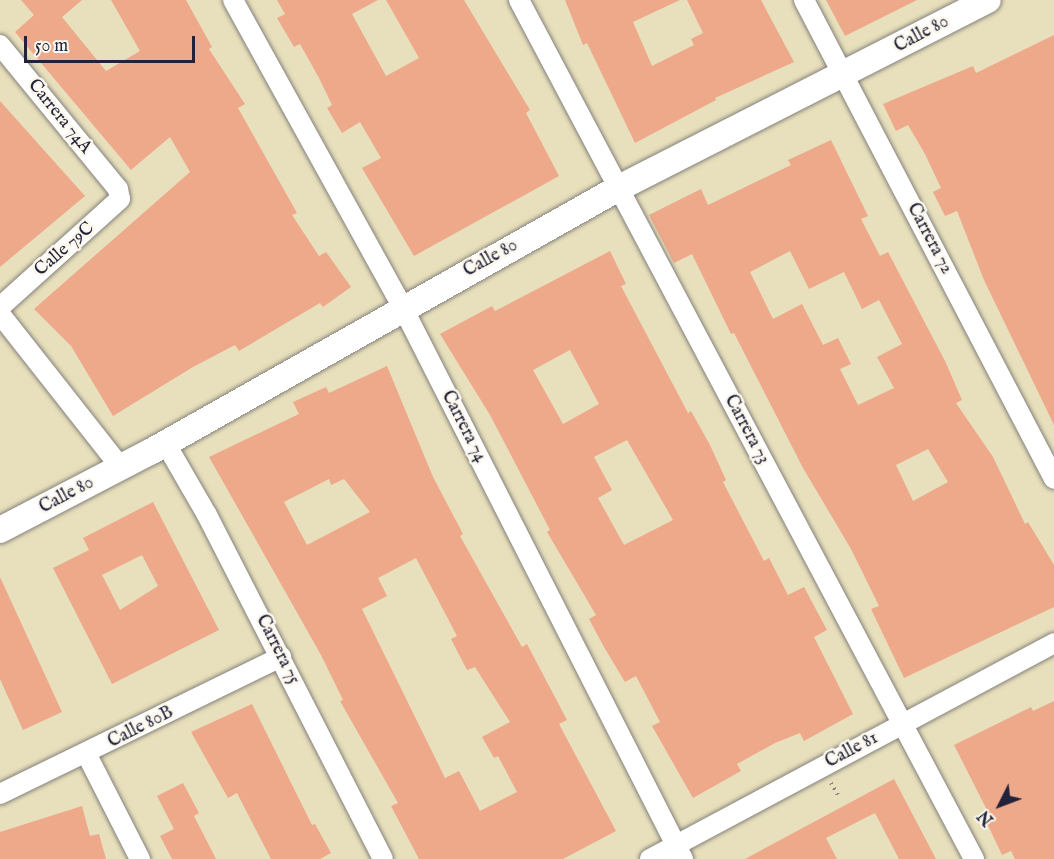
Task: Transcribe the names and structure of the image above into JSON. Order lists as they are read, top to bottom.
{
  "streets": {
    "street": [
      "Calle 80",
      "Carrera 74A",
      "Carrera 72",
      "Calle 79C",
      "Carrera 74",
      "Carrera 73",
      "Carrera 75",
      "Calle 80B",
      "Calle 81"
    ]
  },
  "crossings": [
    ["Calle 80", "Carrera 72"],
    ["Calle 80", "Carrera 74"],
    ["Calle 80", "Carrera 73"],
    ["Calle 80", "Carrera 75"],
    ["Carrera 74A", "Calle 79C"],
    ["Carrera 74", "Calle 81"],
    ["Carrera 73", "Calle 81"],
    ["Carrera 75", "Calle 80B"]
  ],
  "scale_bar": "50 m",
  "north": "bottom left"
}
